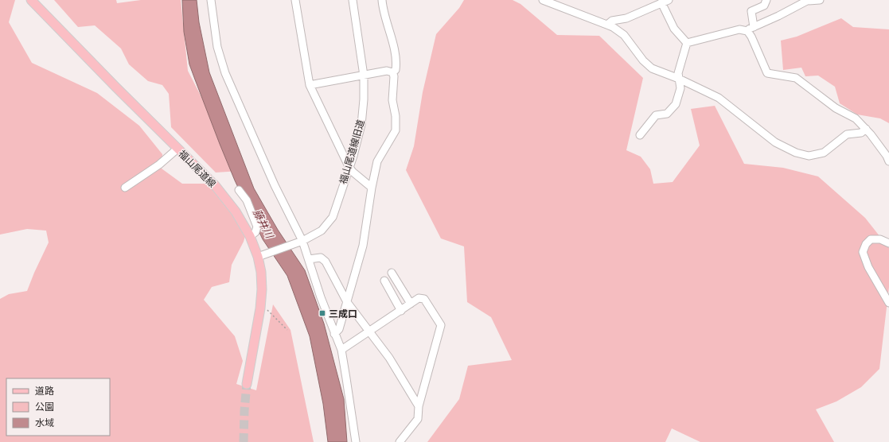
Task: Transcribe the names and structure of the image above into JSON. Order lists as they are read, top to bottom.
{
  "streets": {
    "main road": ["福山尾道線"],
    "street": ["福山尾道線旧道"]
  },
  "crossings": [
    ["福山尾道線旧道", "福山尾道線"]
  ],
  "water": ["藤井川"],
  "places": {
    "transit": ["三成口"]
  },
  "legend": ["道路", "公園", "水域"]
}
